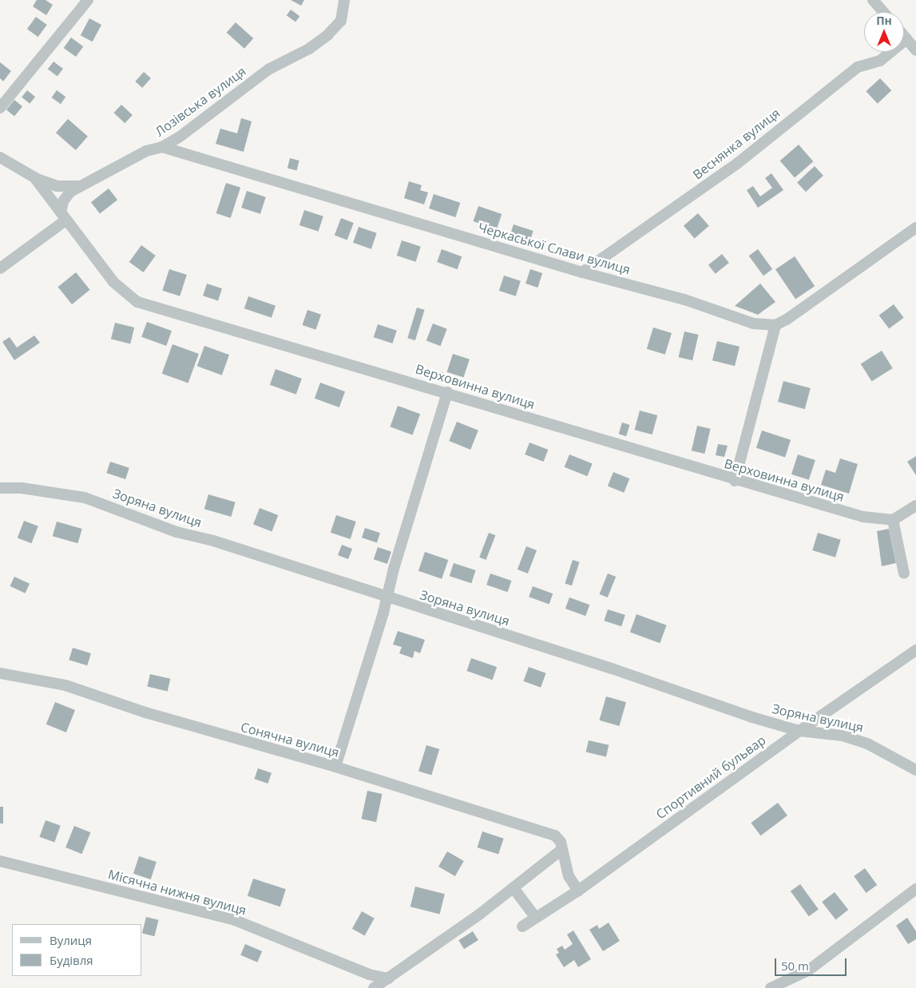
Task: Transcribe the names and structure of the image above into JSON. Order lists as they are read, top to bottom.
{
  "streets": {
    "street": [
      "Лозівська вулиця",
      "Веснянка вулиця",
      "Черкаської Слави вулиця",
      "Верховинна вулиця",
      "Зоряна вулиця",
      "Сонячна вулиця",
      "Спортивний бульвар",
      "Місячна нижня вулиця"
    ]
  },
  "crossings": [
    ["Лозівська вулиця", "Черкаської Слави вулиця"],
    ["Лозівська вулиця", "Верховинна вулиця"],
    ["Веснянка вулиця", "Черкаської Слави вулиця"],
    ["Зоряна вулиця", "Спортивний бульвар"],
    ["Сонячна вулиця", "Спортивний бульвар"]
  ],
  "legend": ["Вулиця", "Будівля"],
  "scale_bar": "50 m",
  "north": "top"
}
